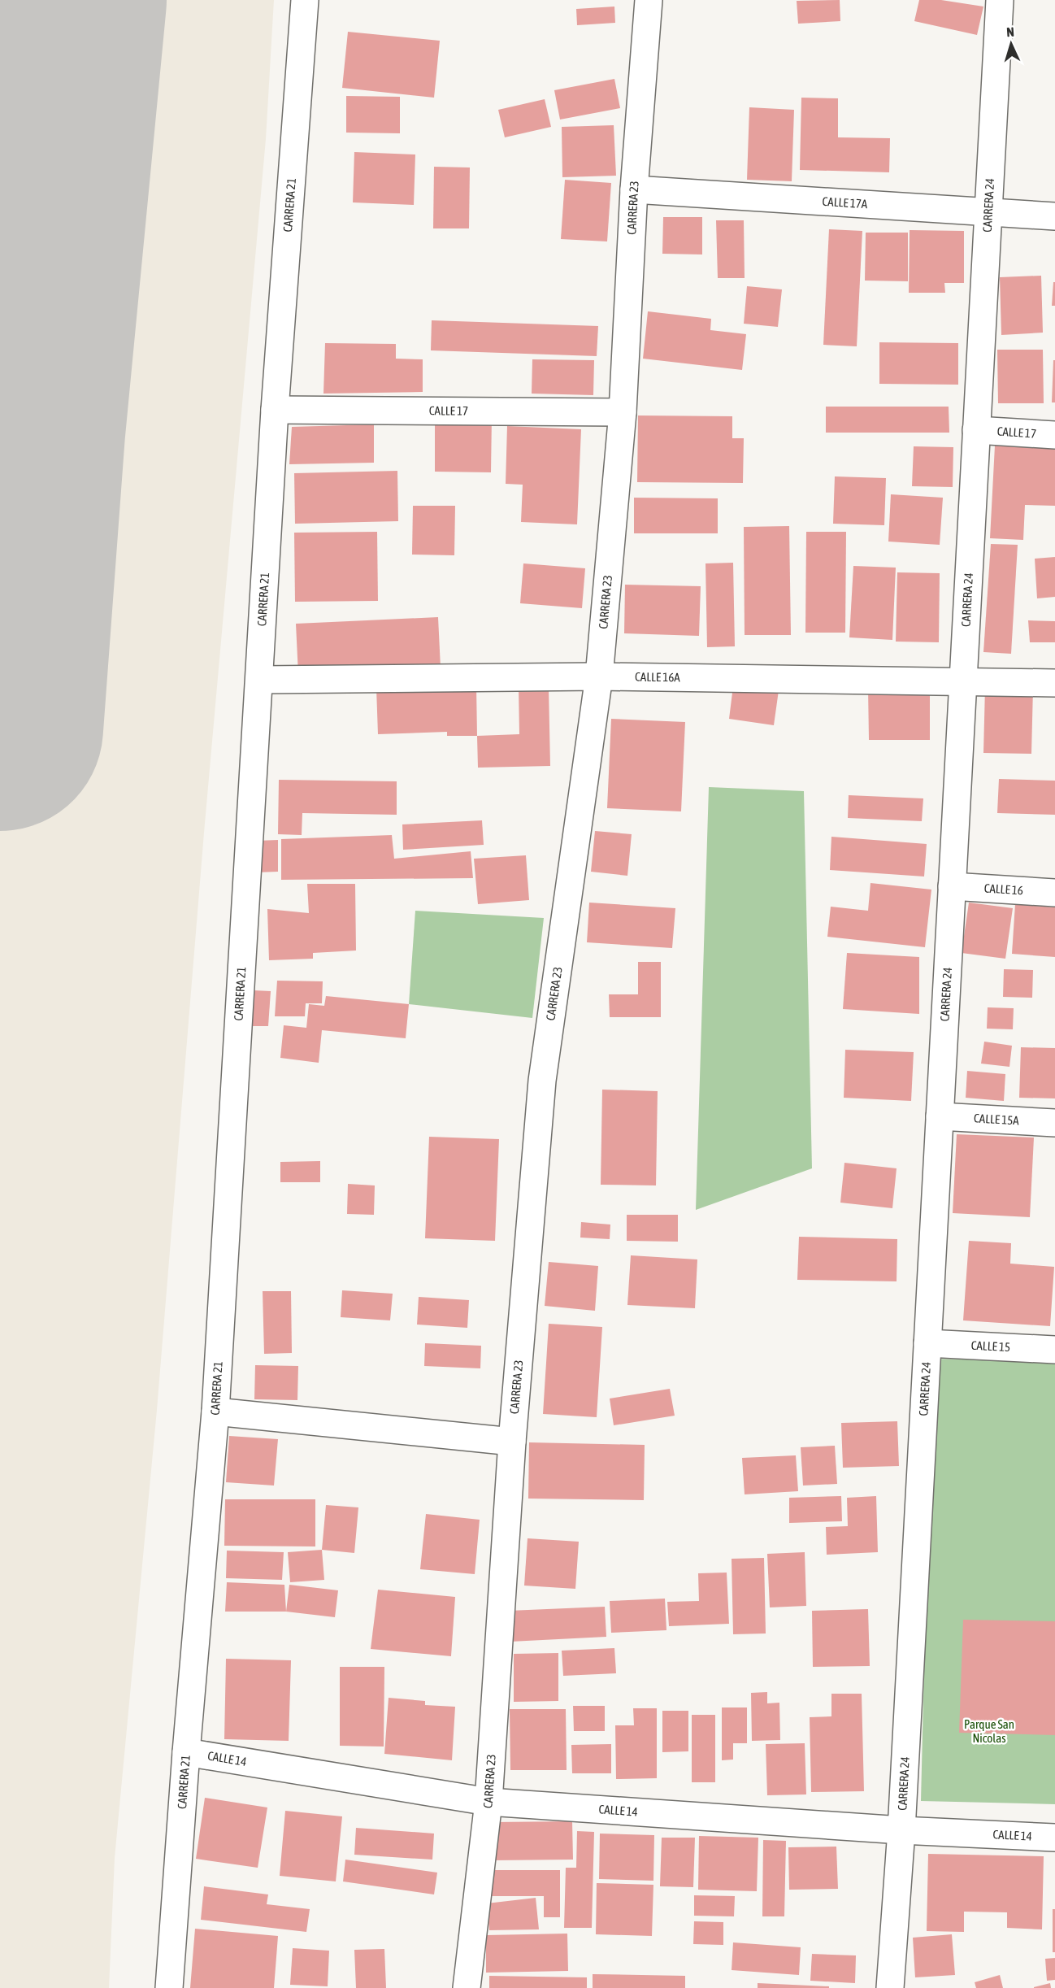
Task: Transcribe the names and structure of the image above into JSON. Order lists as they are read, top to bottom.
{
  "streets": {
    "street": [
      "CALLE 17A",
      "CARRERA 24",
      "CARRERA 21",
      "CARRERA 23",
      "CALLE 17",
      "CALLE 16A",
      "CALLE 16",
      "CALLE 15A",
      "CALLE 15",
      "CALLE 14"
    ]
  },
  "crossings": [
    ["CALLE 17A", "CARRERA 24"],
    ["CALLE 17A", "CARRERA 23"],
    ["CARRERA 24", "CALLE 17"],
    ["CARRERA 24", "CALLE 16A"],
    ["CARRERA 24", "CALLE 16"],
    ["CARRERA 24", "CALLE 15A"],
    ["CARRERA 24", "CALLE 15"],
    ["CARRERA 24", "CALLE 14"],
    ["CARRERA 21", "CALLE 17"],
    ["CARRERA 21", "CALLE 16A"],
    ["CARRERA 21", "CALLE 14"],
    ["CARRERA 23", "CALLE 17"],
    ["CARRERA 23", "CALLE 16A"],
    ["CARRERA 23", "CALLE 14"]
  ],
  "parks": ["Parque San Nicolas"],
  "north": "top"
}
